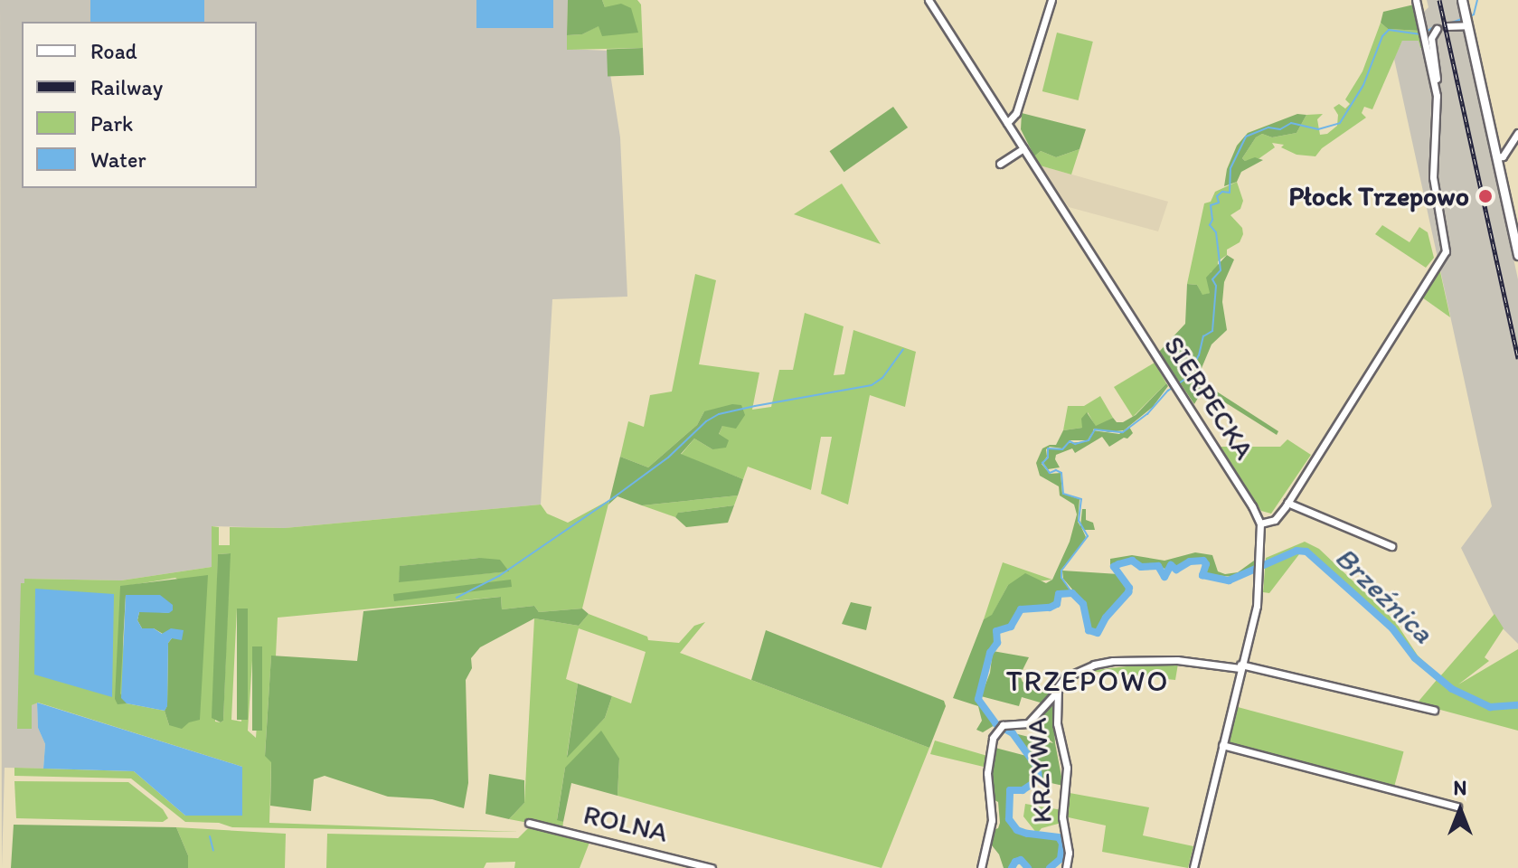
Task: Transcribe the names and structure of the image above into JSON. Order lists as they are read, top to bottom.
{
  "streets": {
    "street": ["SIERPECKA", "KRZYWA", "ROLNA"]
  },
  "districts": ["TRZEPOWO"],
  "water": ["Brzeźnica"],
  "places": ["Płock Trzepowo"],
  "legend": [
    "Road",
    "Railway",
    "Park",
    "Water"
  ],
  "north": "top"
}
